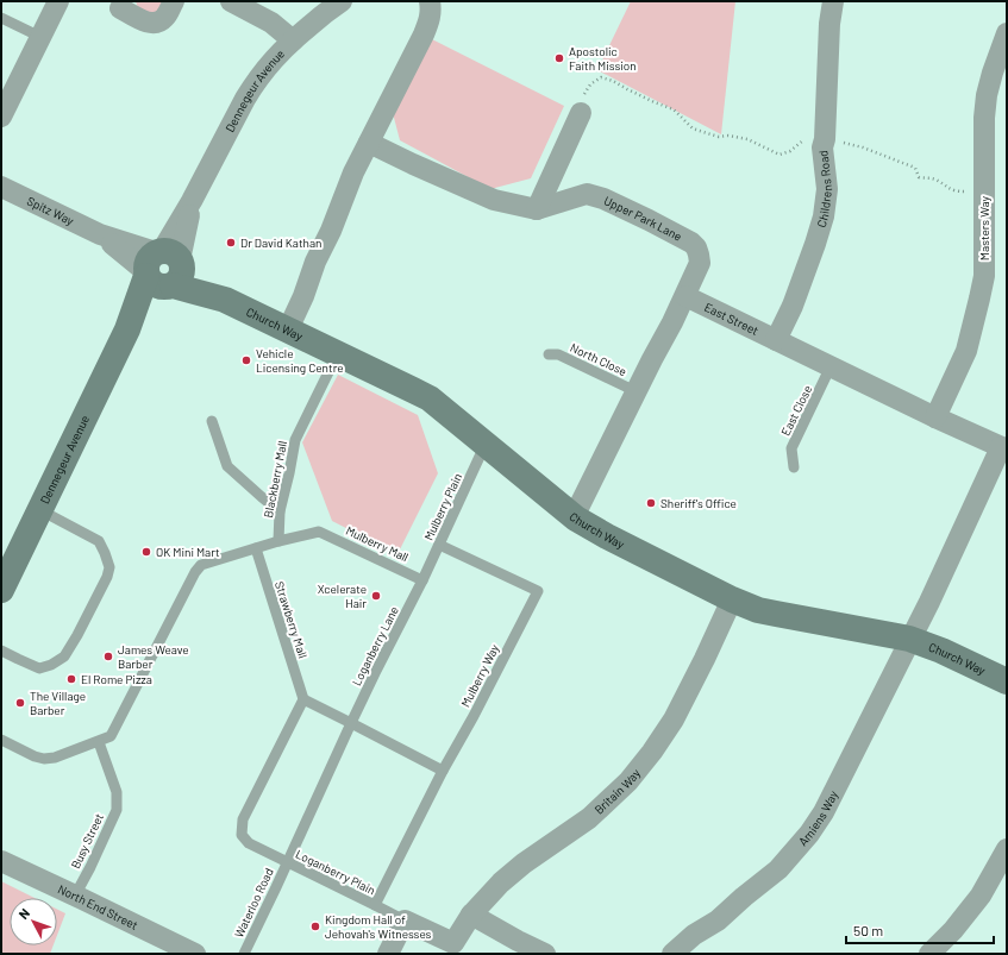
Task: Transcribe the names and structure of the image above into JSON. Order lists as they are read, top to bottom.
{
  "streets": {
    "street": [
      "Dennegeur Avenue",
      "Childrens Road",
      "Spitz Way",
      "Upper Park Lane",
      "Masters Way",
      "East Street",
      "Church Way",
      "Britain Way",
      "Amiens Way",
      "North End Street"
    ],
    "lane": [
      "North Close",
      "East Close",
      "Blackberry Mall",
      "Mulberry Plain",
      "Mulberry Mall",
      "Strawberry Mall",
      "Loganberry Lane",
      "Mulberry Way",
      "Busy Street",
      "Loganberry Plain",
      "Waterloo Road"
    ]
  },
  "crossings": [
    ["Dennegeur Avenue", "Spitz Way"],
    ["Dennegeur Avenue", "Church Way"],
    ["Childrens Road", "East Street"],
    ["Spitz Way", "Church Way"],
    ["Upper Park Lane", "East Street"],
    ["Masters Way", "East Street"],
    ["East Street", "Church Way"],
    ["East Street", "East Close"],
    ["East Street", "Amiens Way"],
    ["Church Way", "Mulberry Plain"],
    ["Church Way", "Britain Way"],
    ["Church Way", "Amiens Way"],
    ["Blackberry Mall", "Mulberry Mall"],
    ["Mulberry Plain", "Mulberry Mall"],
    ["Mulberry Plain", "Loganberry Lane"],
    ["Mulberry Plain", "Mulberry Way"],
    ["Mulberry Mall", "Loganberry Lane"],
    ["Strawberry Mall", "Loganberry Plain"],
    ["Loganberry Lane", "Loganberry Plain"],
    ["Loganberry Lane", "Waterloo Road"],
    ["Mulberry Way", "Loganberry Plain"],
    ["Busy Street", "North End Street"],
    ["Loganberry Plain", "Waterloo Road"]
  ],
  "places": [
    "Apostolic Faith Mission",
    "Dr David Kathan",
    "Vehicle Licensing Centre",
    "Sheriff's Office",
    "OK Mini Mart",
    "Xcelerate Hair",
    "James Weave Barber",
    "El Rome Pizza",
    "The Village Barber",
    "Kingdom Hall of Jehovah's Witnesses"
  ],
  "scale_bar": "50 m",
  "north": "top left"
}
